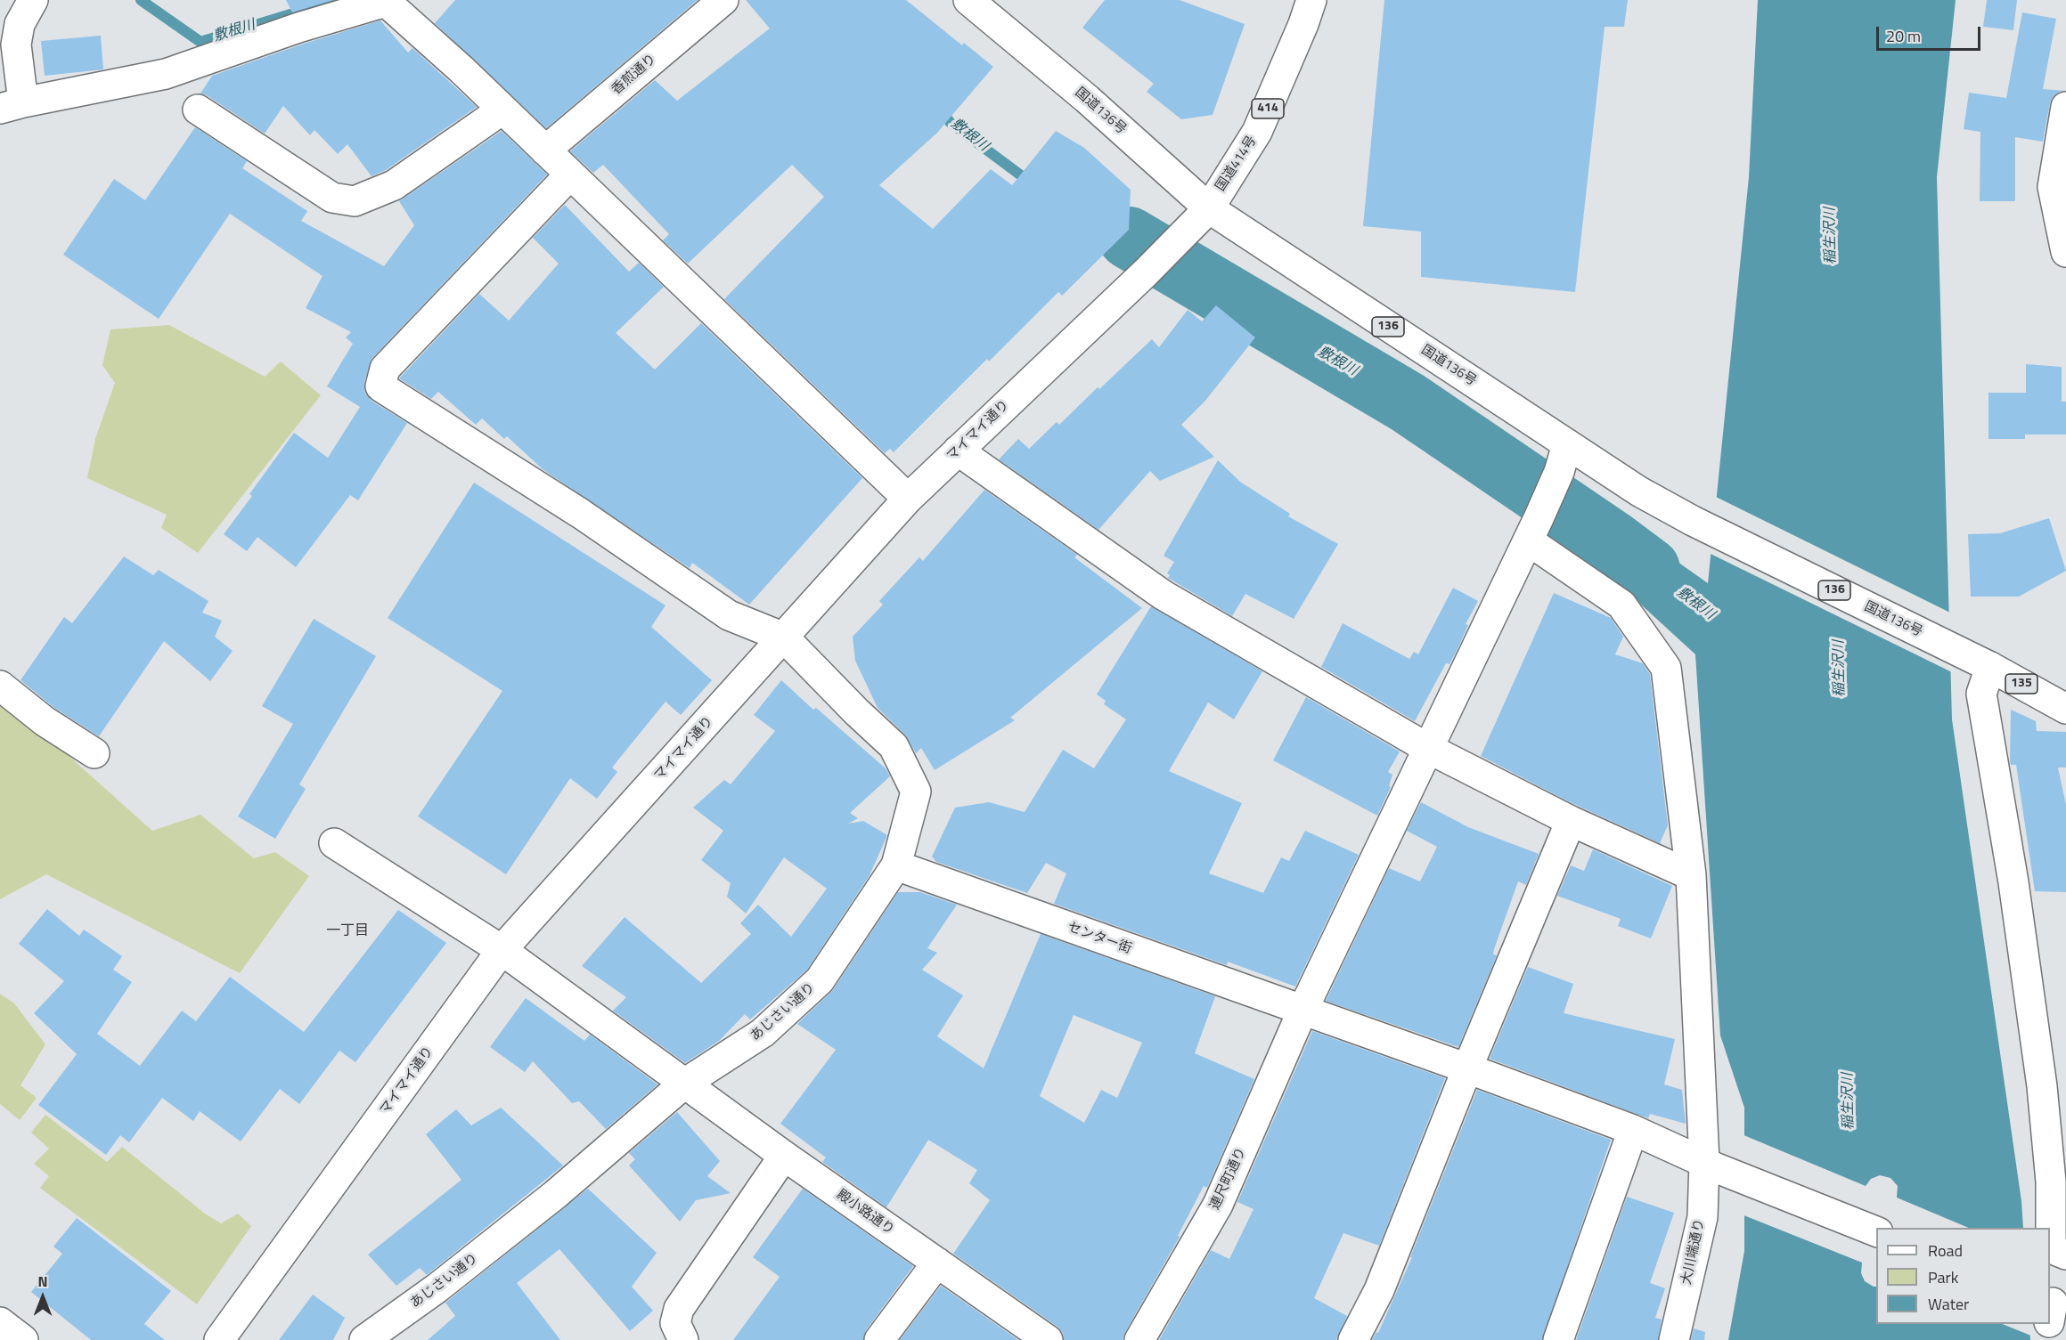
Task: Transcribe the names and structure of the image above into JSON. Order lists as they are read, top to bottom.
{
  "streets": {
    "main road": [
      "香煎通り",
      "414",
      "国道136号",
      "国道414号",
      "136",
      "マイマイ通り",
      "135",
      "センター街",
      "あじさい通り",
      "連尺町通り",
      "殿小路通り",
      "大川端通り"
    ]
  },
  "crossings": [
    ["国道136号", "国道414号"],
    ["国道136号", "マイマイ通り"],
    ["国道136号", "135"],
    ["国道136号", "連尺町通り"],
    ["国道414号", "マイマイ通り"],
    ["マイマイ通り", "あじさい通り"],
    ["マイマイ通り", "殿小路通り"],
    ["センター街", "あじさい通り"],
    ["センター街", "連尺町通り"],
    ["センター街", "大川端通り"],
    ["あじさい通り", "殿小路通り"],
    ["連尺町通り", "大川端通り"]
  ],
  "districts": ["一丁目"],
  "water": ["敷根川", "稲生沢川"],
  "legend": ["Road", "Park", "Water"],
  "scale_bar": "20 m",
  "north": "top"
}
